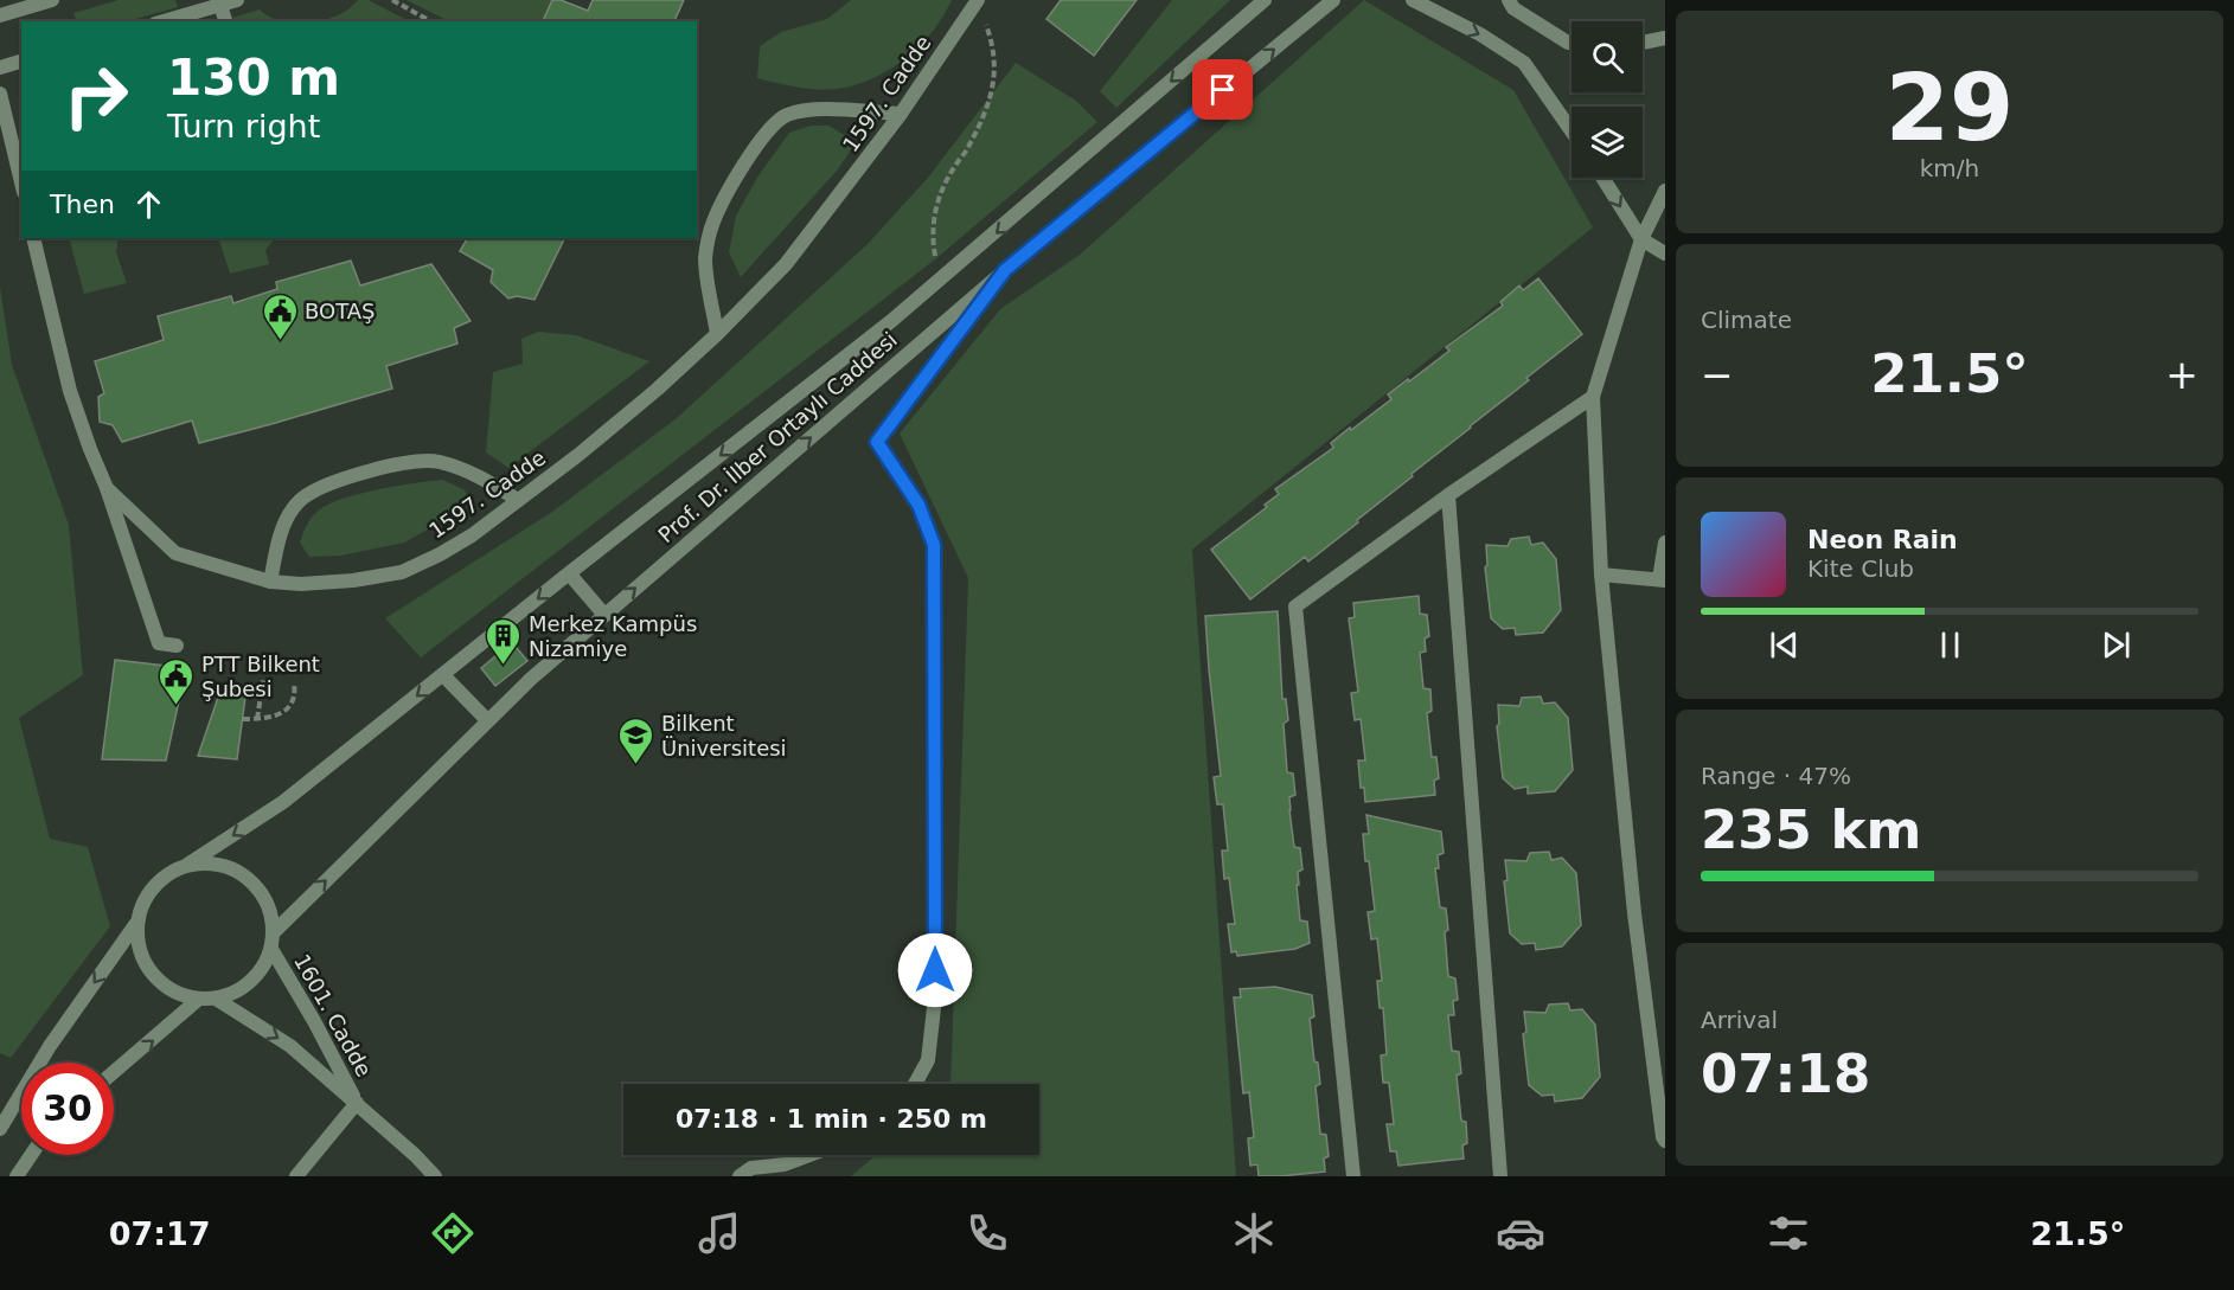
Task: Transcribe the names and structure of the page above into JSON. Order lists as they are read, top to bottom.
{
  "streets": {
    "street": ["1597. Cadde", "Prof. Dr. İlber Ortaylı Caddesi", "1601. Cadde"]
  },
  "crossings": [
    ["Prof. Dr. İlber Ortaylı Caddesi", "1601. Cadde"]
  ],
  "places": {
    "public building": ["BOTAŞ", "PTT Bilkent Şubesi"],
    "building": ["Merkez Kampüs Nizamiye"],
    "school or university": ["Bilkent Üniversitesi"]
  },
  "page": {
    "tile": [
      ["29", "km/h"],
      "Climate",
      ["Range · 47%", "235 km"],
      ["Arrival", "07:18"]
    ],
    "turn": ["130 m", "Turn right"],
    "then": "Then",
    "heat": ["−", "21.5°", "+"],
    "song": ["Neon Rain", "Kite Club"],
    "limit": "30",
    "trip": "07:18 · 1 min · 250 m",
    "tabs": ["07:17", "21.5°"]
  }
}
